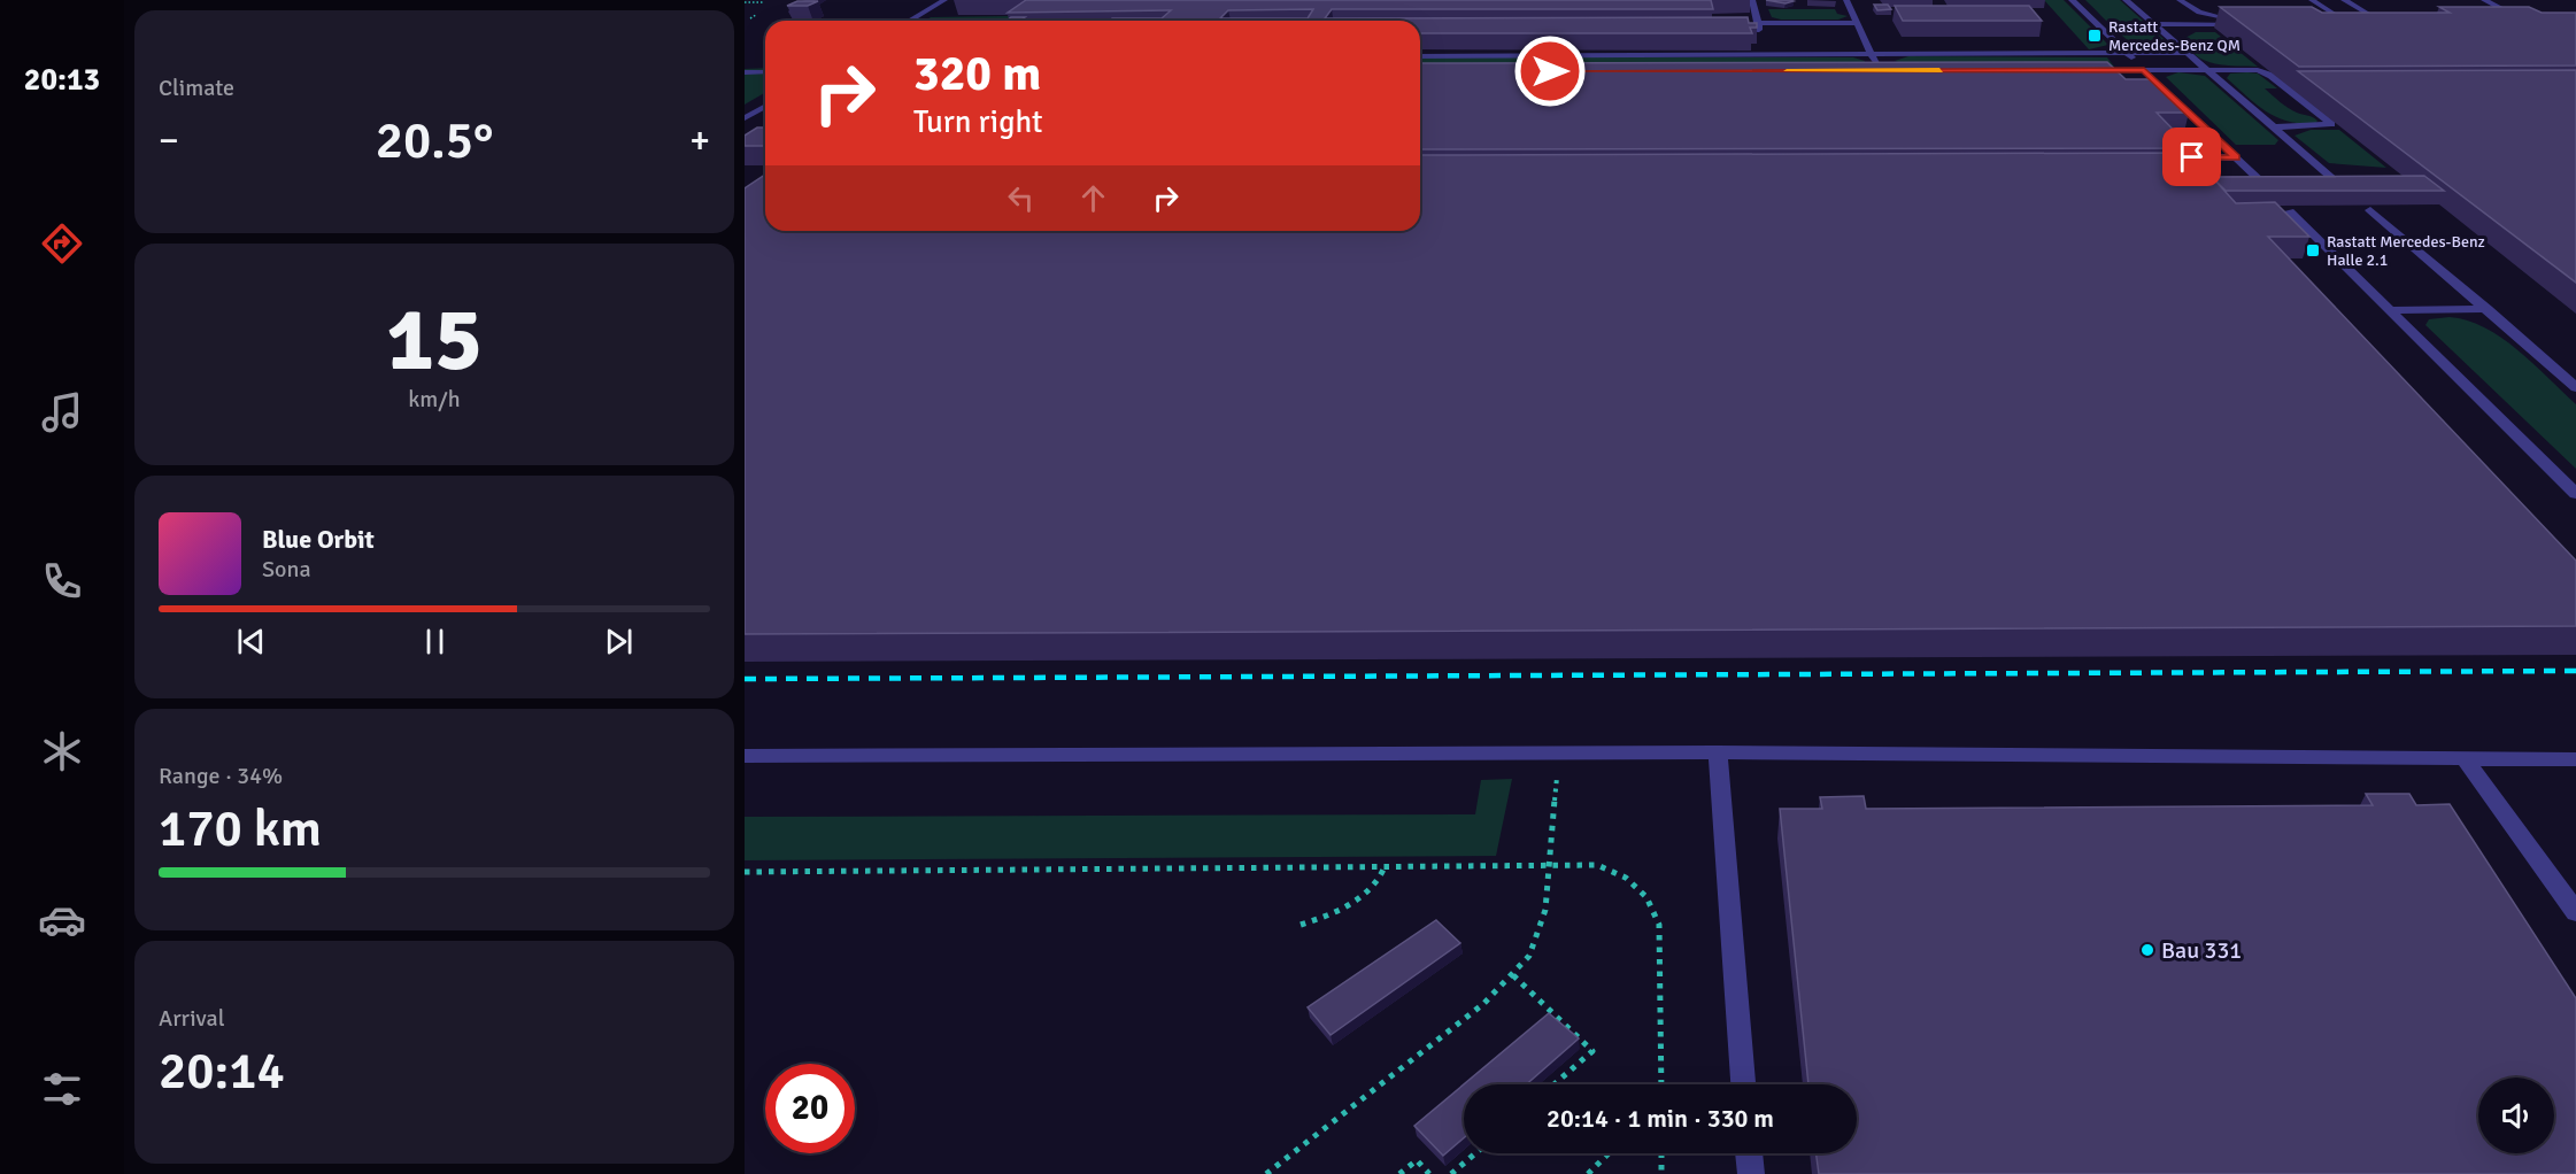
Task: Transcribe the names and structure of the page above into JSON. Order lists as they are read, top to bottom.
{
  "places": {
    "transit": ["Rastatt Mercedes-Benz QM", "Rastatt Mercedes-Benz Halle 2.1"],
    "other": ["Bau 331"]
  },
  "page": {
    "tabs": "20:13",
    "tile": [
      "Climate",
      ["15", "km/h"],
      ["Range · 34%", "170 km"],
      ["Arrival", "20:14"]
    ],
    "turn": ["320 m", "Turn right"],
    "heat": ["−", "20.5°", "+"],
    "song": ["Blue Orbit", "Sona"],
    "limit": "20",
    "trip": "20:14 · 1 min · 330 m"
  }
}
